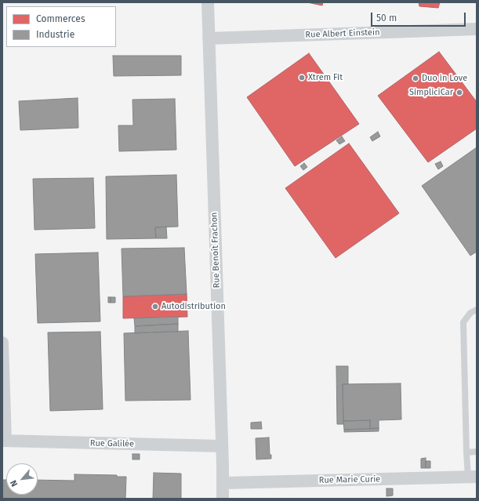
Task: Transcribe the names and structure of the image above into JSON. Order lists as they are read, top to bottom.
{
  "streets": {
    "street": [
      "Rue Albert Einstein",
      "Rue Benoît Frachon",
      "Rue Galilée",
      "Rue Marie Curie"
    ]
  },
  "crossings": [
    ["Rue Albert Einstein", "Rue Benoît Frachon"],
    ["Rue Benoît Frachon", "Rue Galilée"],
    ["Rue Benoît Frachon", "Rue Marie Curie"]
  ],
  "places": [
    "Xtrem Fit",
    "Duo in Love",
    "SimpliciCar",
    "Autodistribution"
  ],
  "legend": ["Commerces", "Industrie"],
  "scale_bar": "50 m",
  "north": "bottom left"
}
